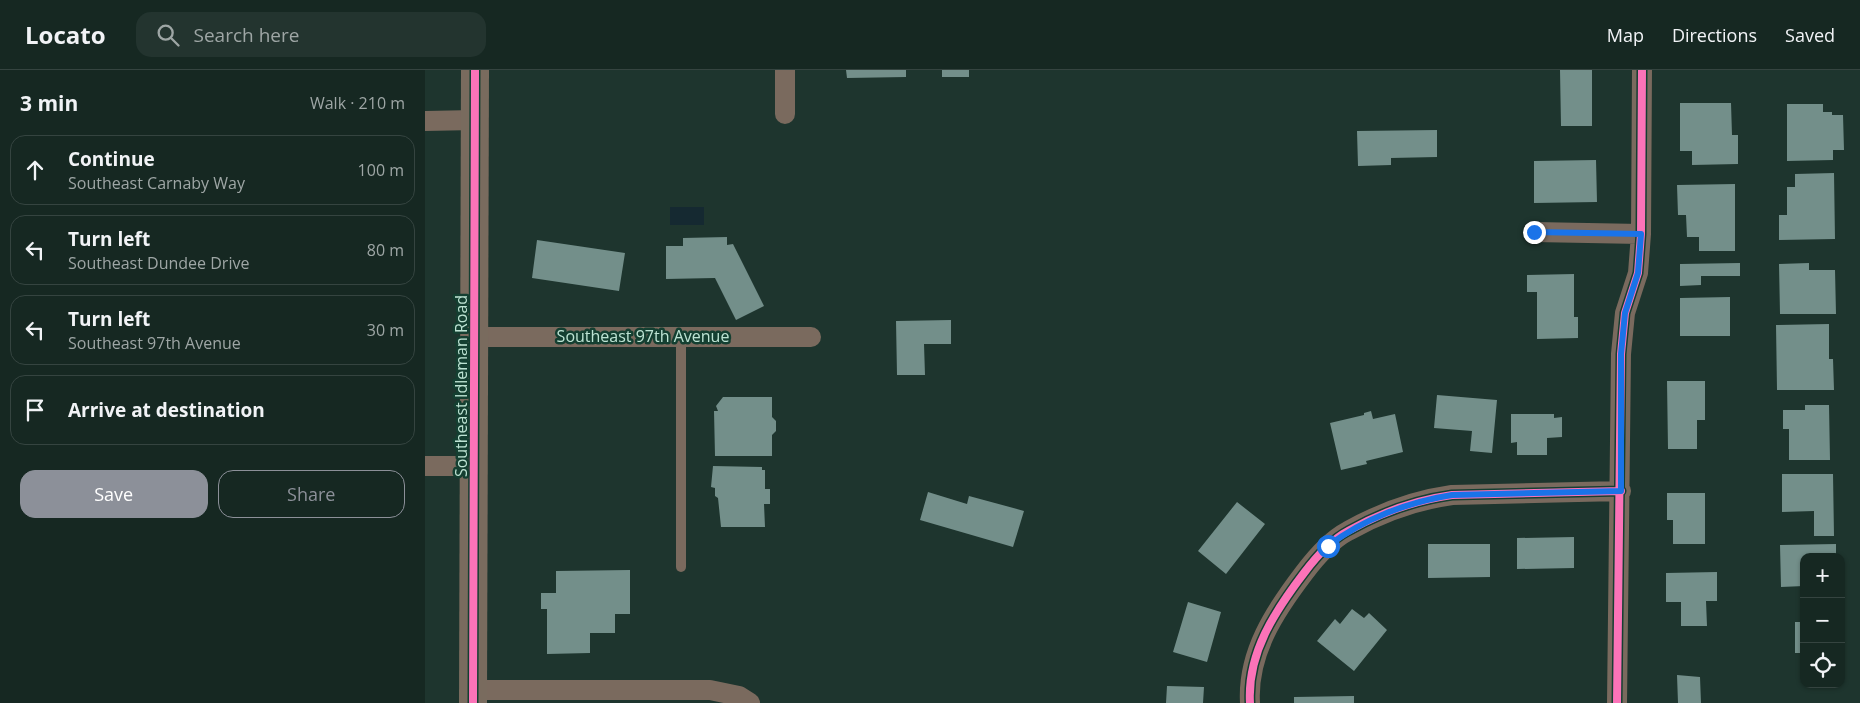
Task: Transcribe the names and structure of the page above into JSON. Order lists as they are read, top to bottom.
{
  "streets": {
    "main road": ["Southeast Idleman Road"],
    "street": ["Southeast 97th Avenue"]
  },
  "crossings": [
    ["Southeast 97th Avenue", "Southeast Idleman Road"]
  ],
  "page": {
    "header": "Locato",
    "search": "Search here",
    "nav": ["Map", "Directions", "Saved"],
    "heading": ["3 min", "Walk · 210 m"],
    "list": [
      ["Continue", "Southeast Carnaby Way", "100 m"],
      ["Turn left", "Southeast Dundee Drive", "80 m"],
      ["Turn left", "Southeast 97th Avenue", "30 m"],
      "Arrive at destination"
    ],
    "buttons": ["Save", "Share"],
    "map_buttons": ["+", "−"]
  }
}
